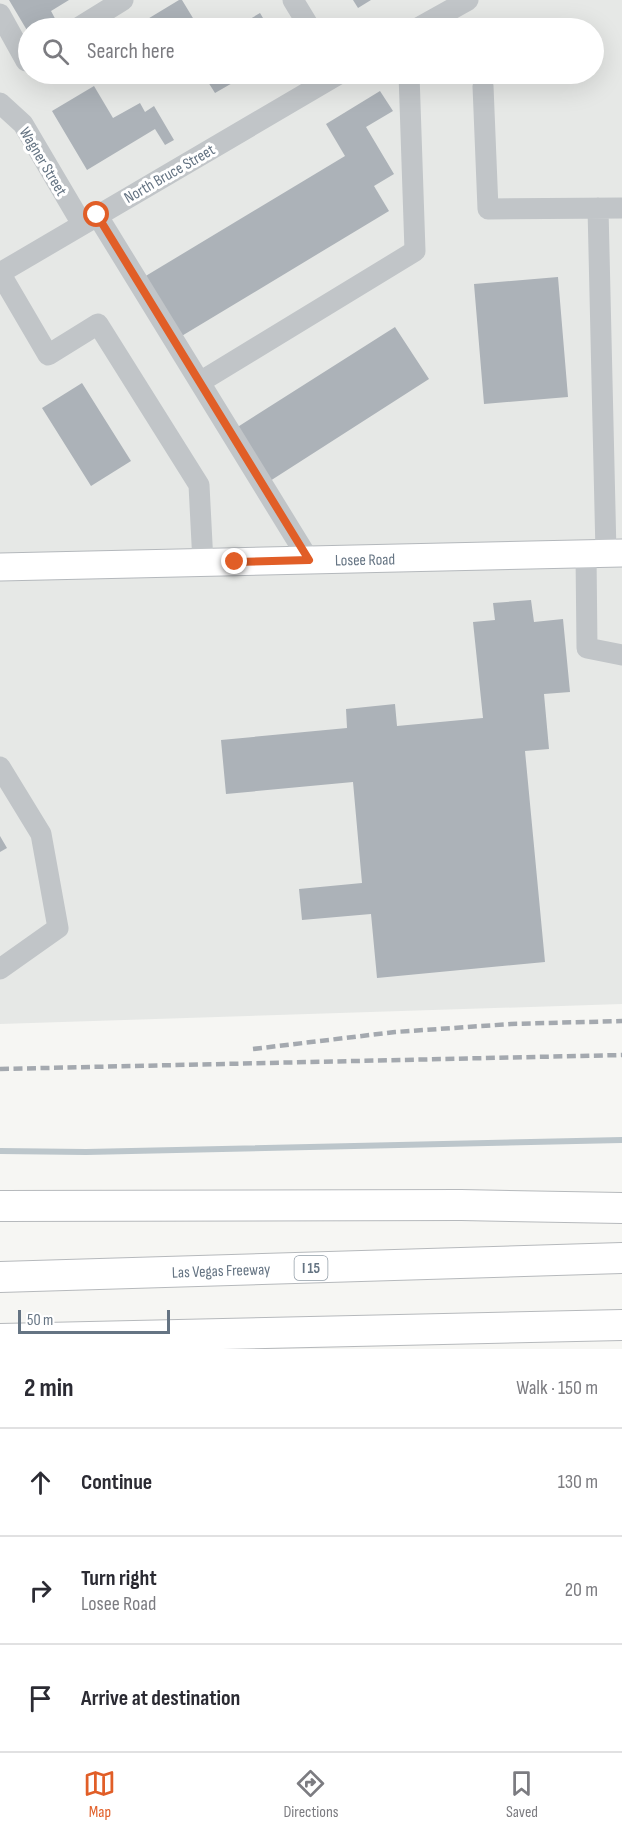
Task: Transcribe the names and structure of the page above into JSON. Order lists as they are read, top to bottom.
{
  "streets": {
    "highway": ["I 15", "Las Vegas Freeway"],
    "main road": ["Losee Road"],
    "street": ["Wagner Street", "North Bruce Street"]
  },
  "crossings": [
    ["Wagner Street", "North Bruce Street"],
    ["Wagner Street", "Losee Road"]
  ],
  "scale_bar": "50 m",
  "page": {
    "search": "Search here",
    "scale": "50 m",
    "heading": ["2 min", "Walk · 150 m"],
    "list": [
      ["Continue", "130 m"],
      ["Turn right", "Losee Road", "20 m"],
      "Arrive at destination"
    ],
    "nav": ["Map", "Directions", "Saved"]
  }
}
